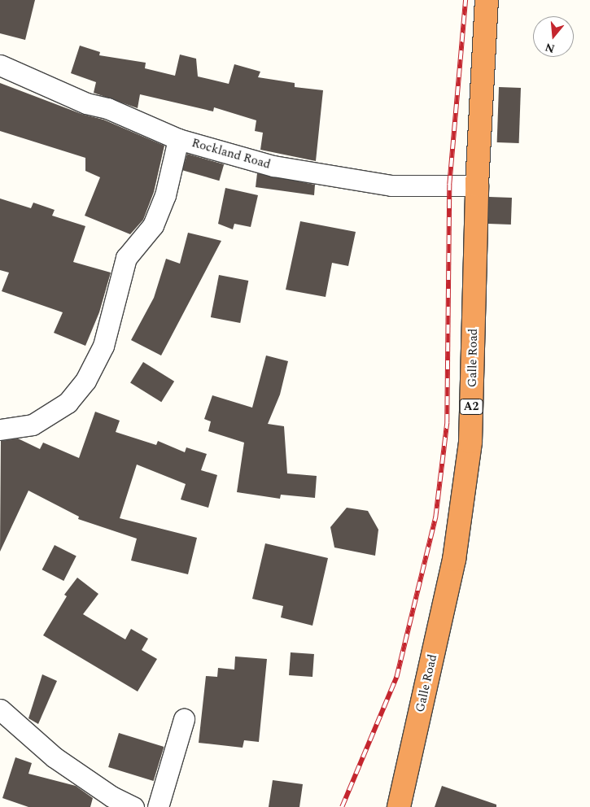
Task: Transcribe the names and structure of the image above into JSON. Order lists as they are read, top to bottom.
{
  "streets": {
    "highway": ["Galle Road", "A2"],
    "street": ["Rockland Road"]
  },
  "crossings": [
    ["Rockland Road", "Galle Road"]
  ],
  "north": "bottom"
}
